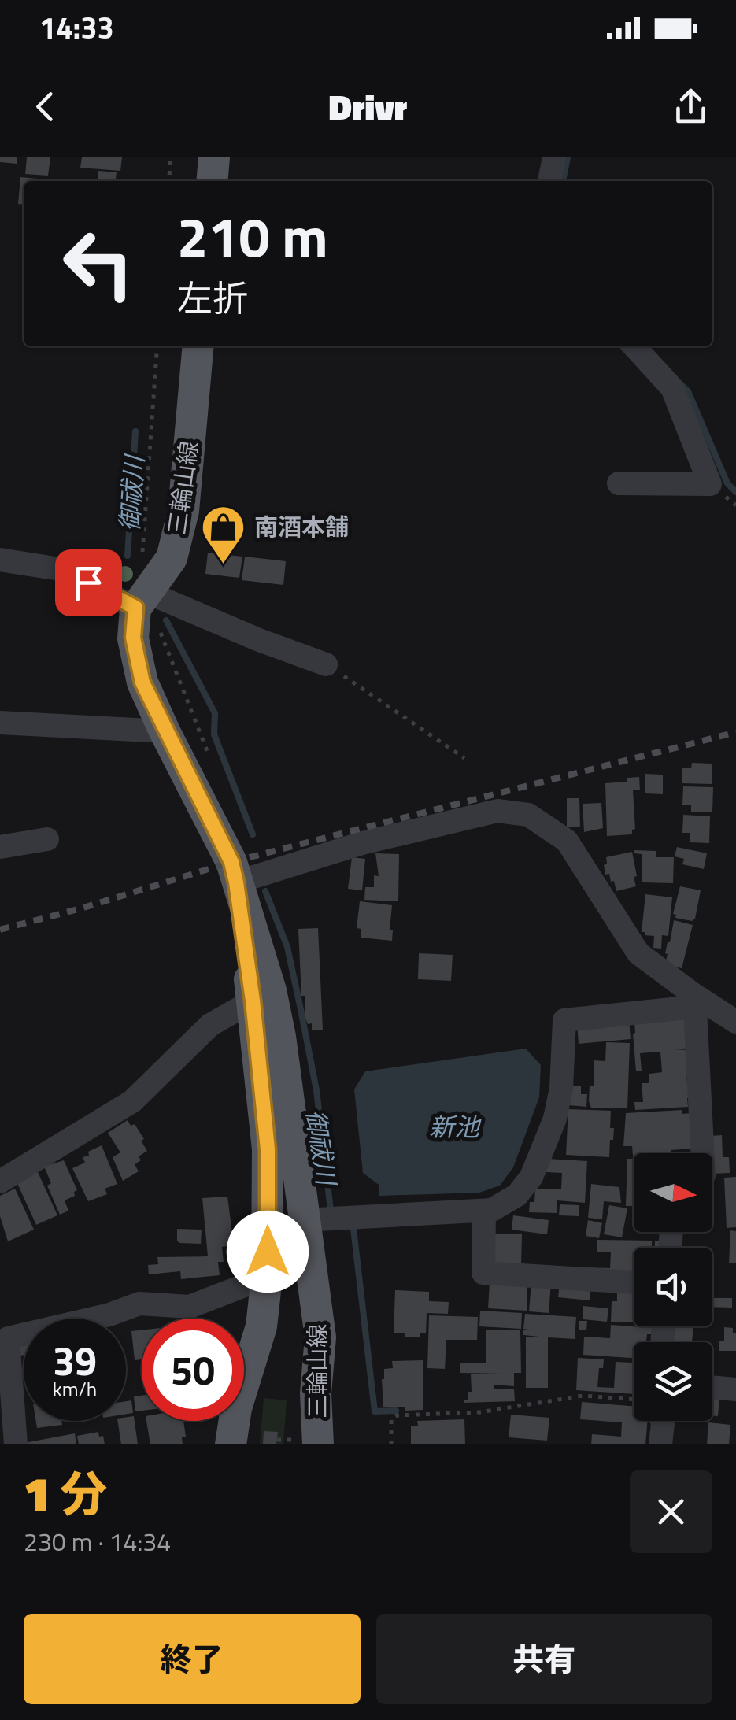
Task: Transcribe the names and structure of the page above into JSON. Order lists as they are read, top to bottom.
{
  "streets": {
    "main road": ["三輪山線"]
  },
  "water": ["御祓川", "新池"],
  "places": {
    "shop": ["南酒本舗"]
  },
  "north": "right",
  "page": {
    "status": "14:33",
    "header": "Drivr",
    "turn": ["210 m", "左折"],
    "speed": "39 km/h",
    "limit": "50",
    "heading": ["1 分", "230 m · 14:34"],
    "buttons": ["終了", "共有"]
  }
}
